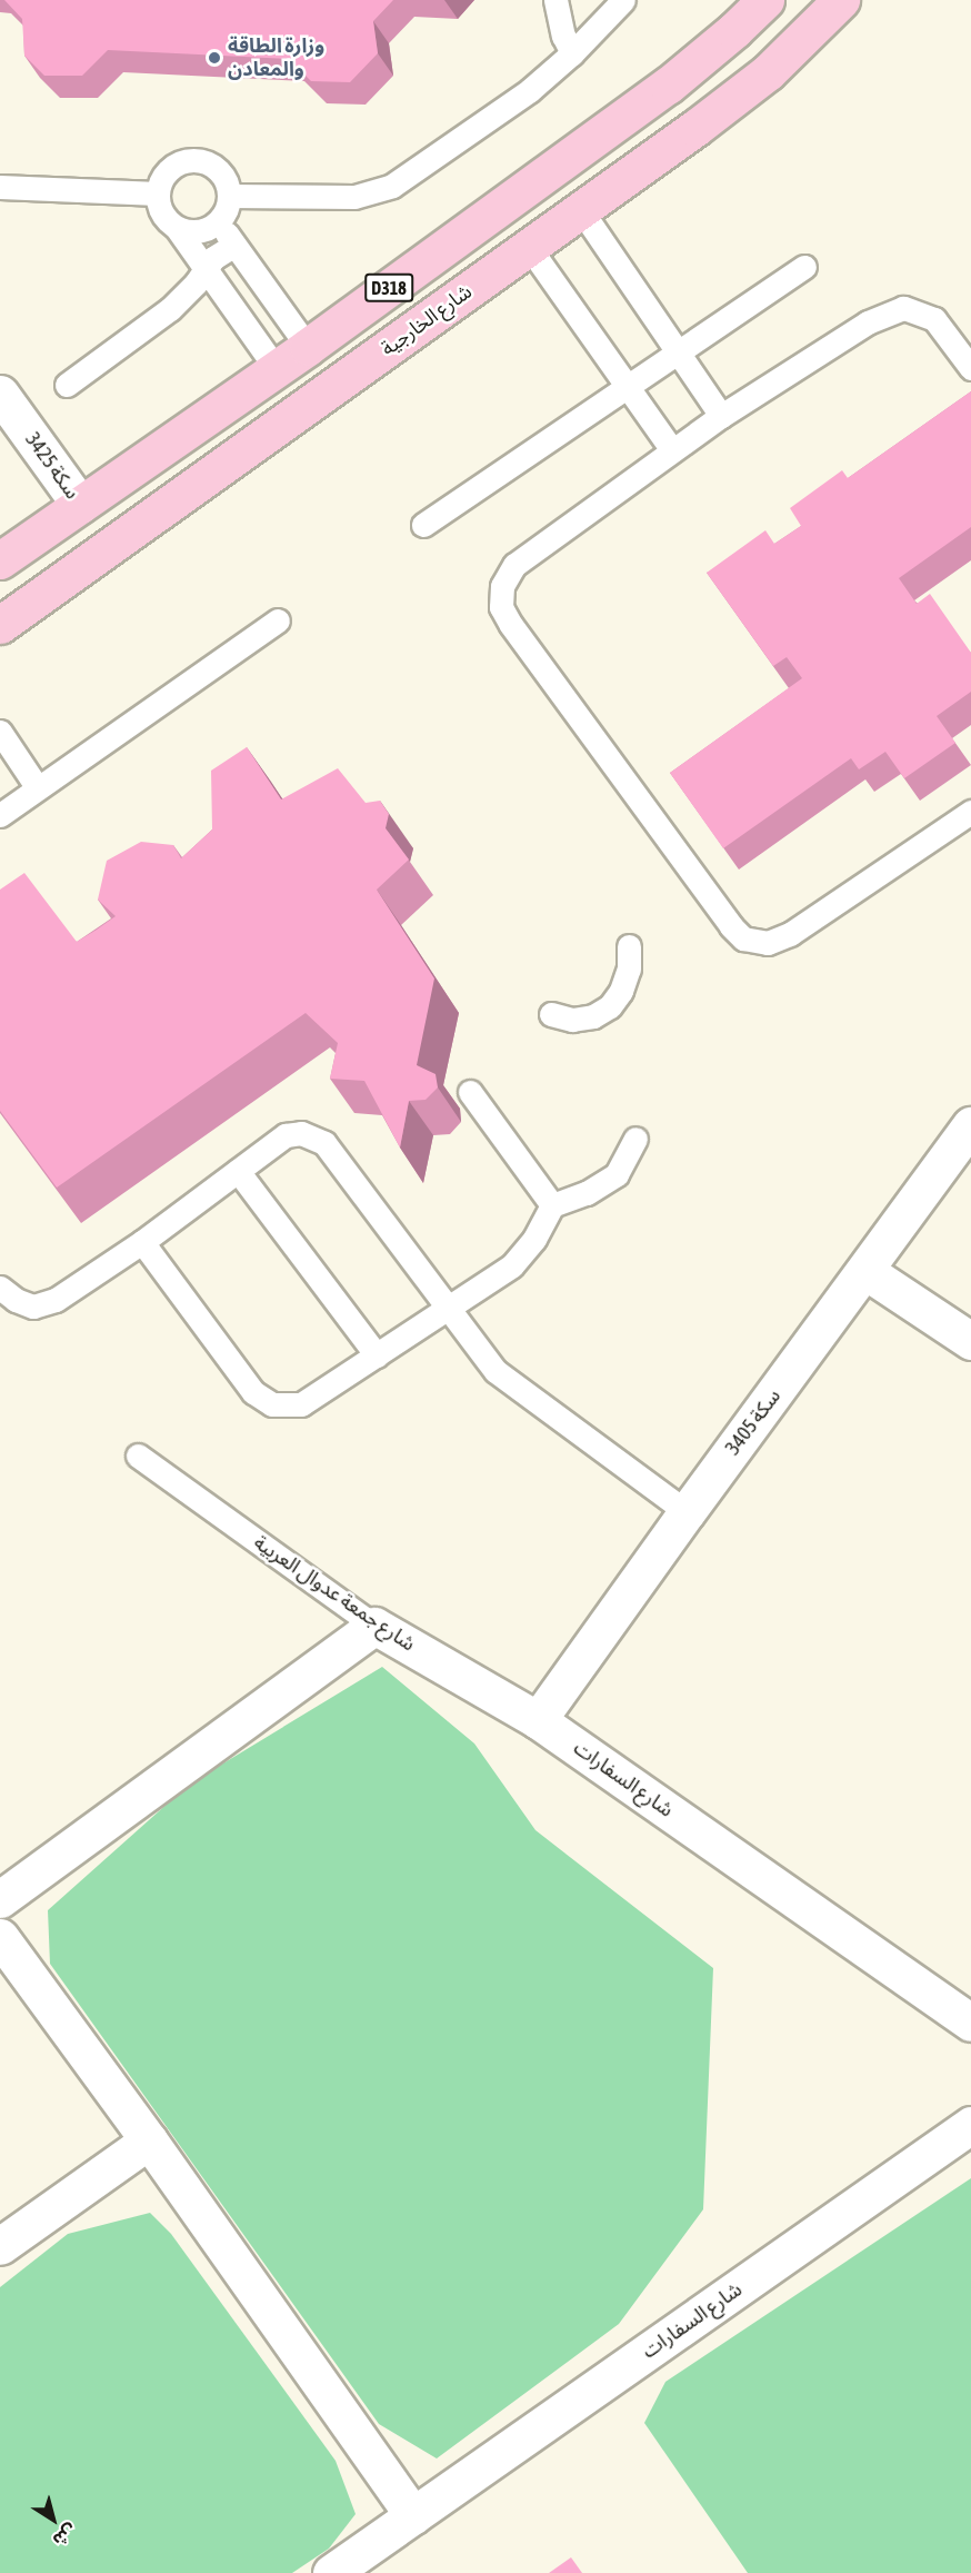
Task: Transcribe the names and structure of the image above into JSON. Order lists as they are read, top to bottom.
{
  "streets": {
    "main road": ["D318", "شارع الخارجية"],
    "street": [
      "سكة 3425",
      "سكة 3405",
      "شارع جمعة عدوال العربية",
      "شارع السفارات"
    ]
  },
  "crossings": [
    ["D318", "سكة 3425"],
    ["سكة 3405", "شارع جمعة عدوال العربية"],
    ["سكة 3405", "شارع السفارات"],
    ["شارع جمعة عدوال العربية", "شارع السفارات"]
  ],
  "places": ["وزارة الطاقة والمعادن"],
  "north": "bottom right"
}
